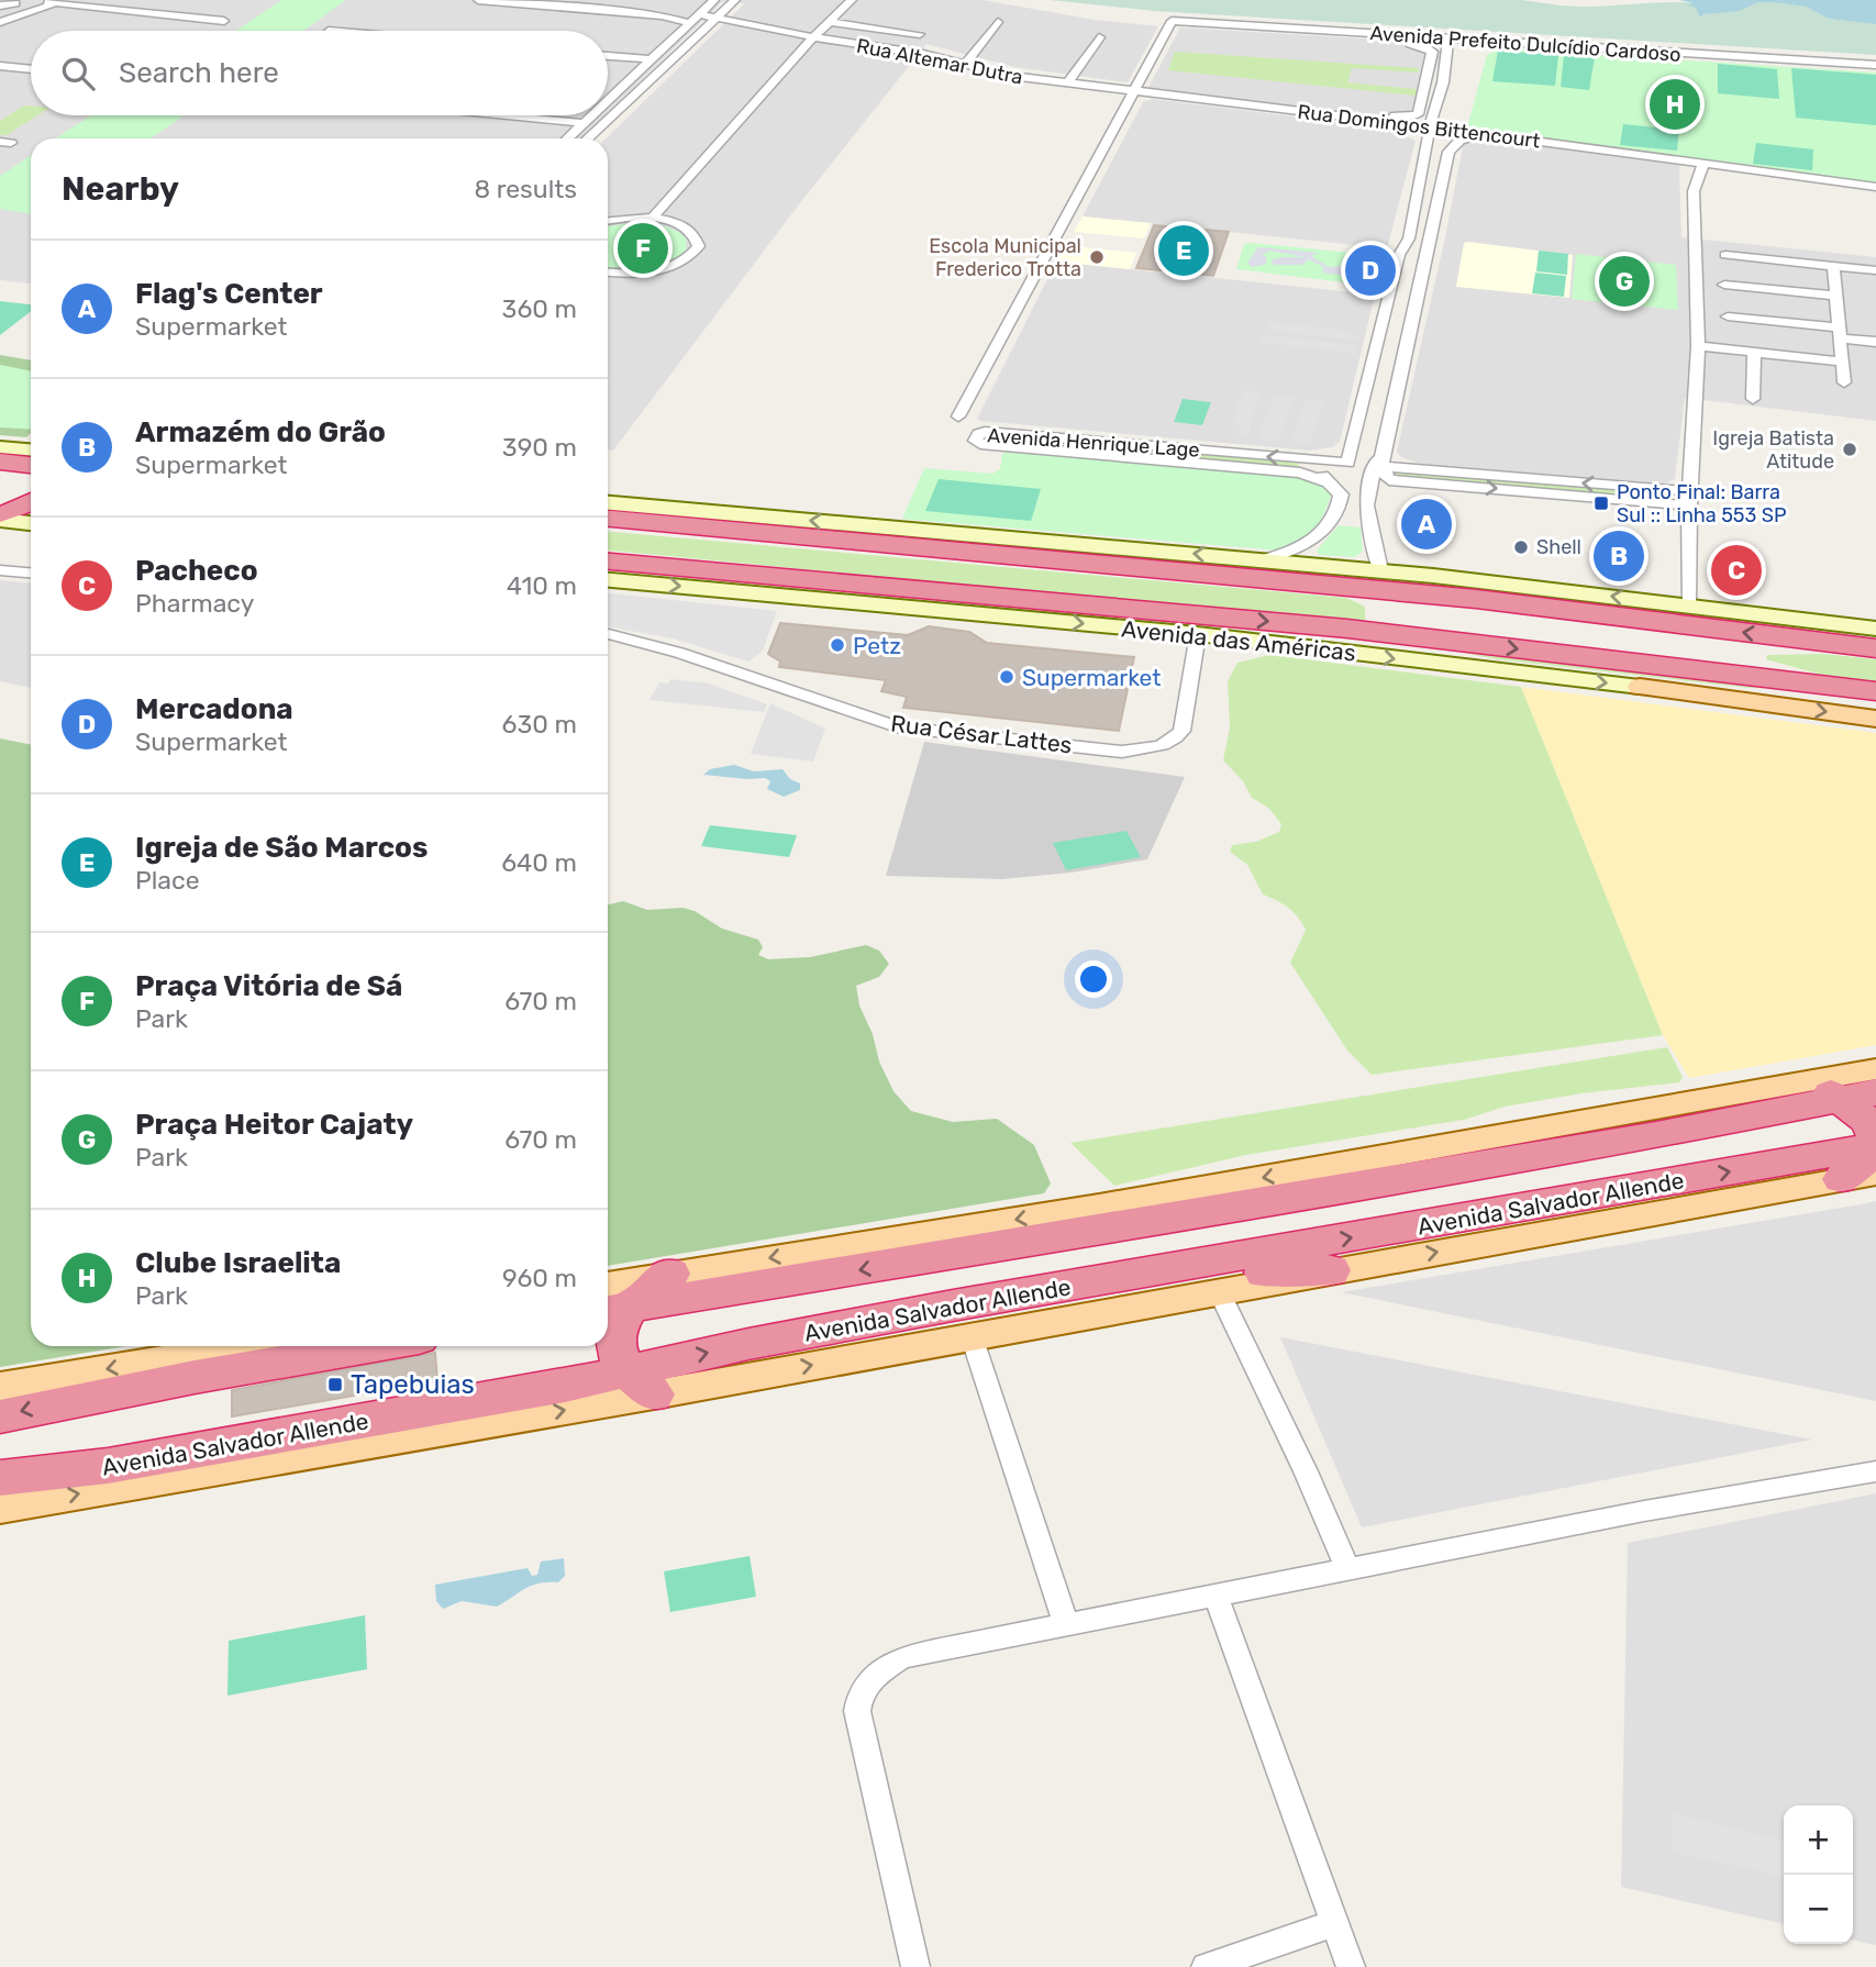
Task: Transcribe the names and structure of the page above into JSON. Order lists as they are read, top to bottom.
{
  "streets": {
    "highway": ["Avenida das Américas", "Avenida Salvador Allende"],
    "street": [
      "Avenida Prefeito Dulcídio Cardoso",
      "Rua Altemar Dutra",
      "Rua Domingos Bittencourt",
      "Avenida Henrique Lage",
      "Rua César Lattes"
    ]
  },
  "crossings": [
    ["Avenida Prefeito Dulcídio Cardoso", "Rua Altemar Dutra"],
    ["Avenida Prefeito Dulcídio Cardoso", "Rua Domingos Bittencourt"],
    ["Rua Altemar Dutra", "Rua Domingos Bittencourt"],
    ["Avenida das Américas", "Rua César Lattes"]
  ],
  "places": {
    "other": [
      "Escola Municipal Frederico Trotta",
      "Igreja Batista Atitude",
      "Shell",
      "Petz",
      "Supermarket"
    ],
    "transit": ["Ponto Final: Barra Sul :: Linha 553 SP", "Tapebuias"]
  },
  "page": {
    "search": "Search here",
    "pins": [
      "H",
      "F",
      "E",
      "D",
      "G",
      "A",
      "B",
      "C"
    ],
    "heading": ["Nearby", "8 results"],
    "list": [
      {
        "mark": "A",
        "name": "Flag's Center",
        "note": "Supermarket",
        "value": "360 m"
      },
      {
        "mark": "B",
        "name": "Armazém do Grão",
        "note": "Supermarket",
        "value": "390 m"
      },
      {
        "mark": "C",
        "name": "Pacheco",
        "note": "Pharmacy",
        "value": "410 m"
      },
      {
        "mark": "D",
        "name": "Mercadona",
        "note": "Supermarket",
        "value": "630 m"
      },
      {
        "mark": "E",
        "name": "Igreja de São Marcos",
        "note": "Place",
        "value": "640 m"
      },
      {
        "mark": "F",
        "name": "Praça Vitória de Sá",
        "note": "Park",
        "value": "670 m"
      },
      {
        "mark": "G",
        "name": "Praça Heitor Cajaty",
        "note": "Park",
        "value": "670 m"
      },
      {
        "mark": "H",
        "name": "Clube Israelita",
        "note": "Park",
        "value": "960 m"
      }
    ],
    "map_buttons": ["+", "−"]
  }
}
